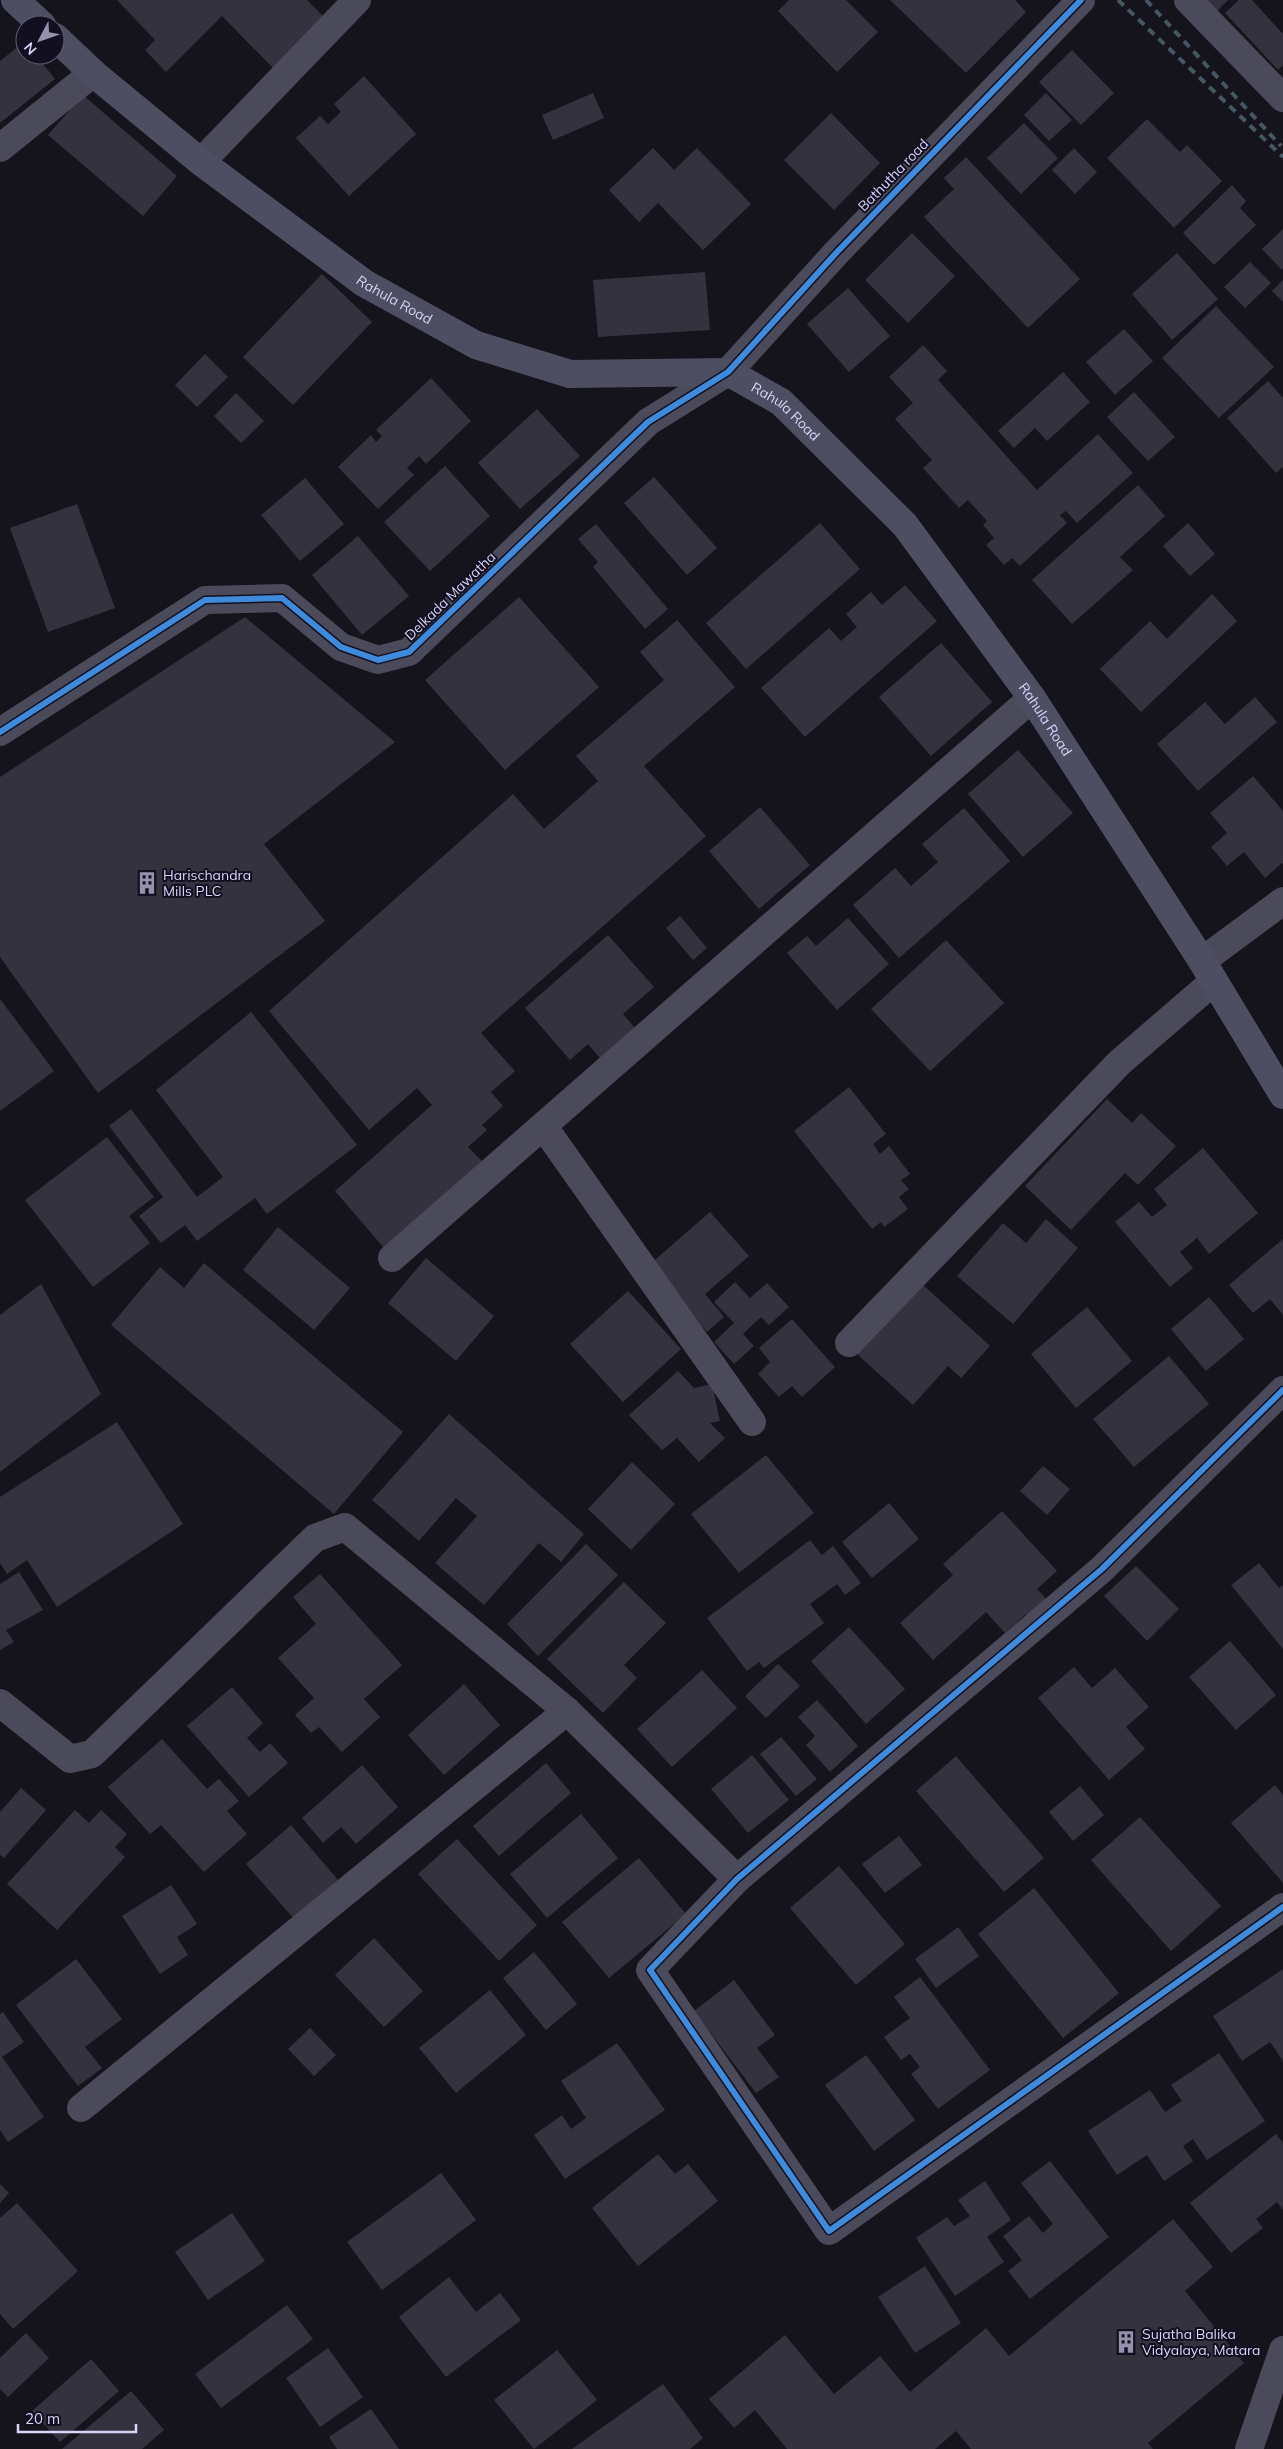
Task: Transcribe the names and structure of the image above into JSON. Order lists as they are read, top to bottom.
{
  "streets": {
    "main road": ["Rahula Road"],
    "street": ["Bathutha road", "Delkada Mawatha"]
  },
  "crossings": [
    ["Bathutha road", "Rahula Road"],
    ["Bathutha road", "Delkada Mawatha"],
    ["Rahula Road", "Delkada Mawatha"]
  ],
  "places": {
    "building": ["Harischandra Mills PLC", "Sujatha Balika Vidyalaya, Matara"]
  },
  "scale_bar": "20 m",
  "north": "bottom left"
}
